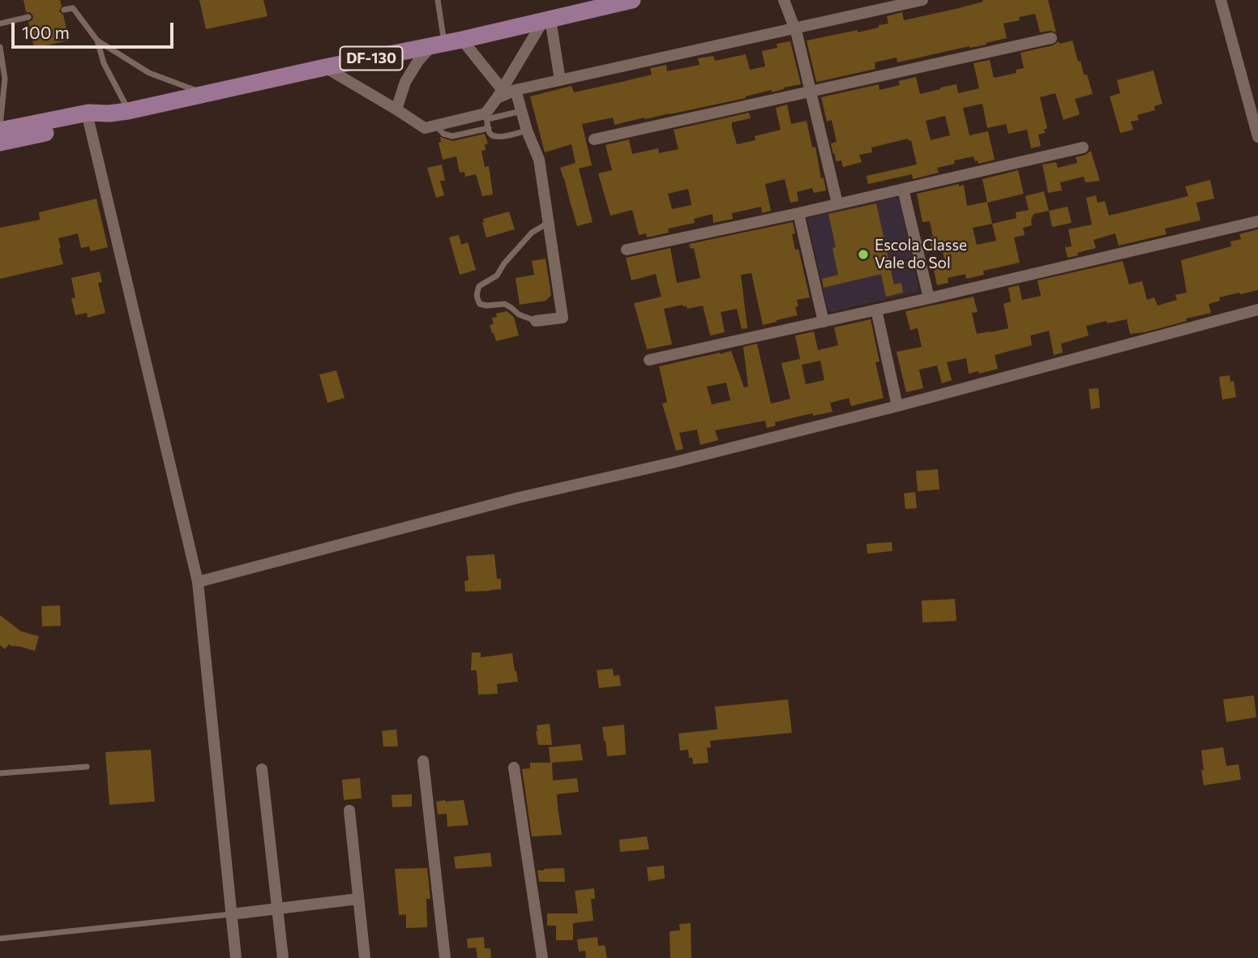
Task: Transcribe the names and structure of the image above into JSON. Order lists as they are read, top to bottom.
{
  "streets": {
    "main road": ["DF-130"]
  },
  "places": ["Escola Classe Vale do Sol"],
  "scale_bar": "100 m"
}
